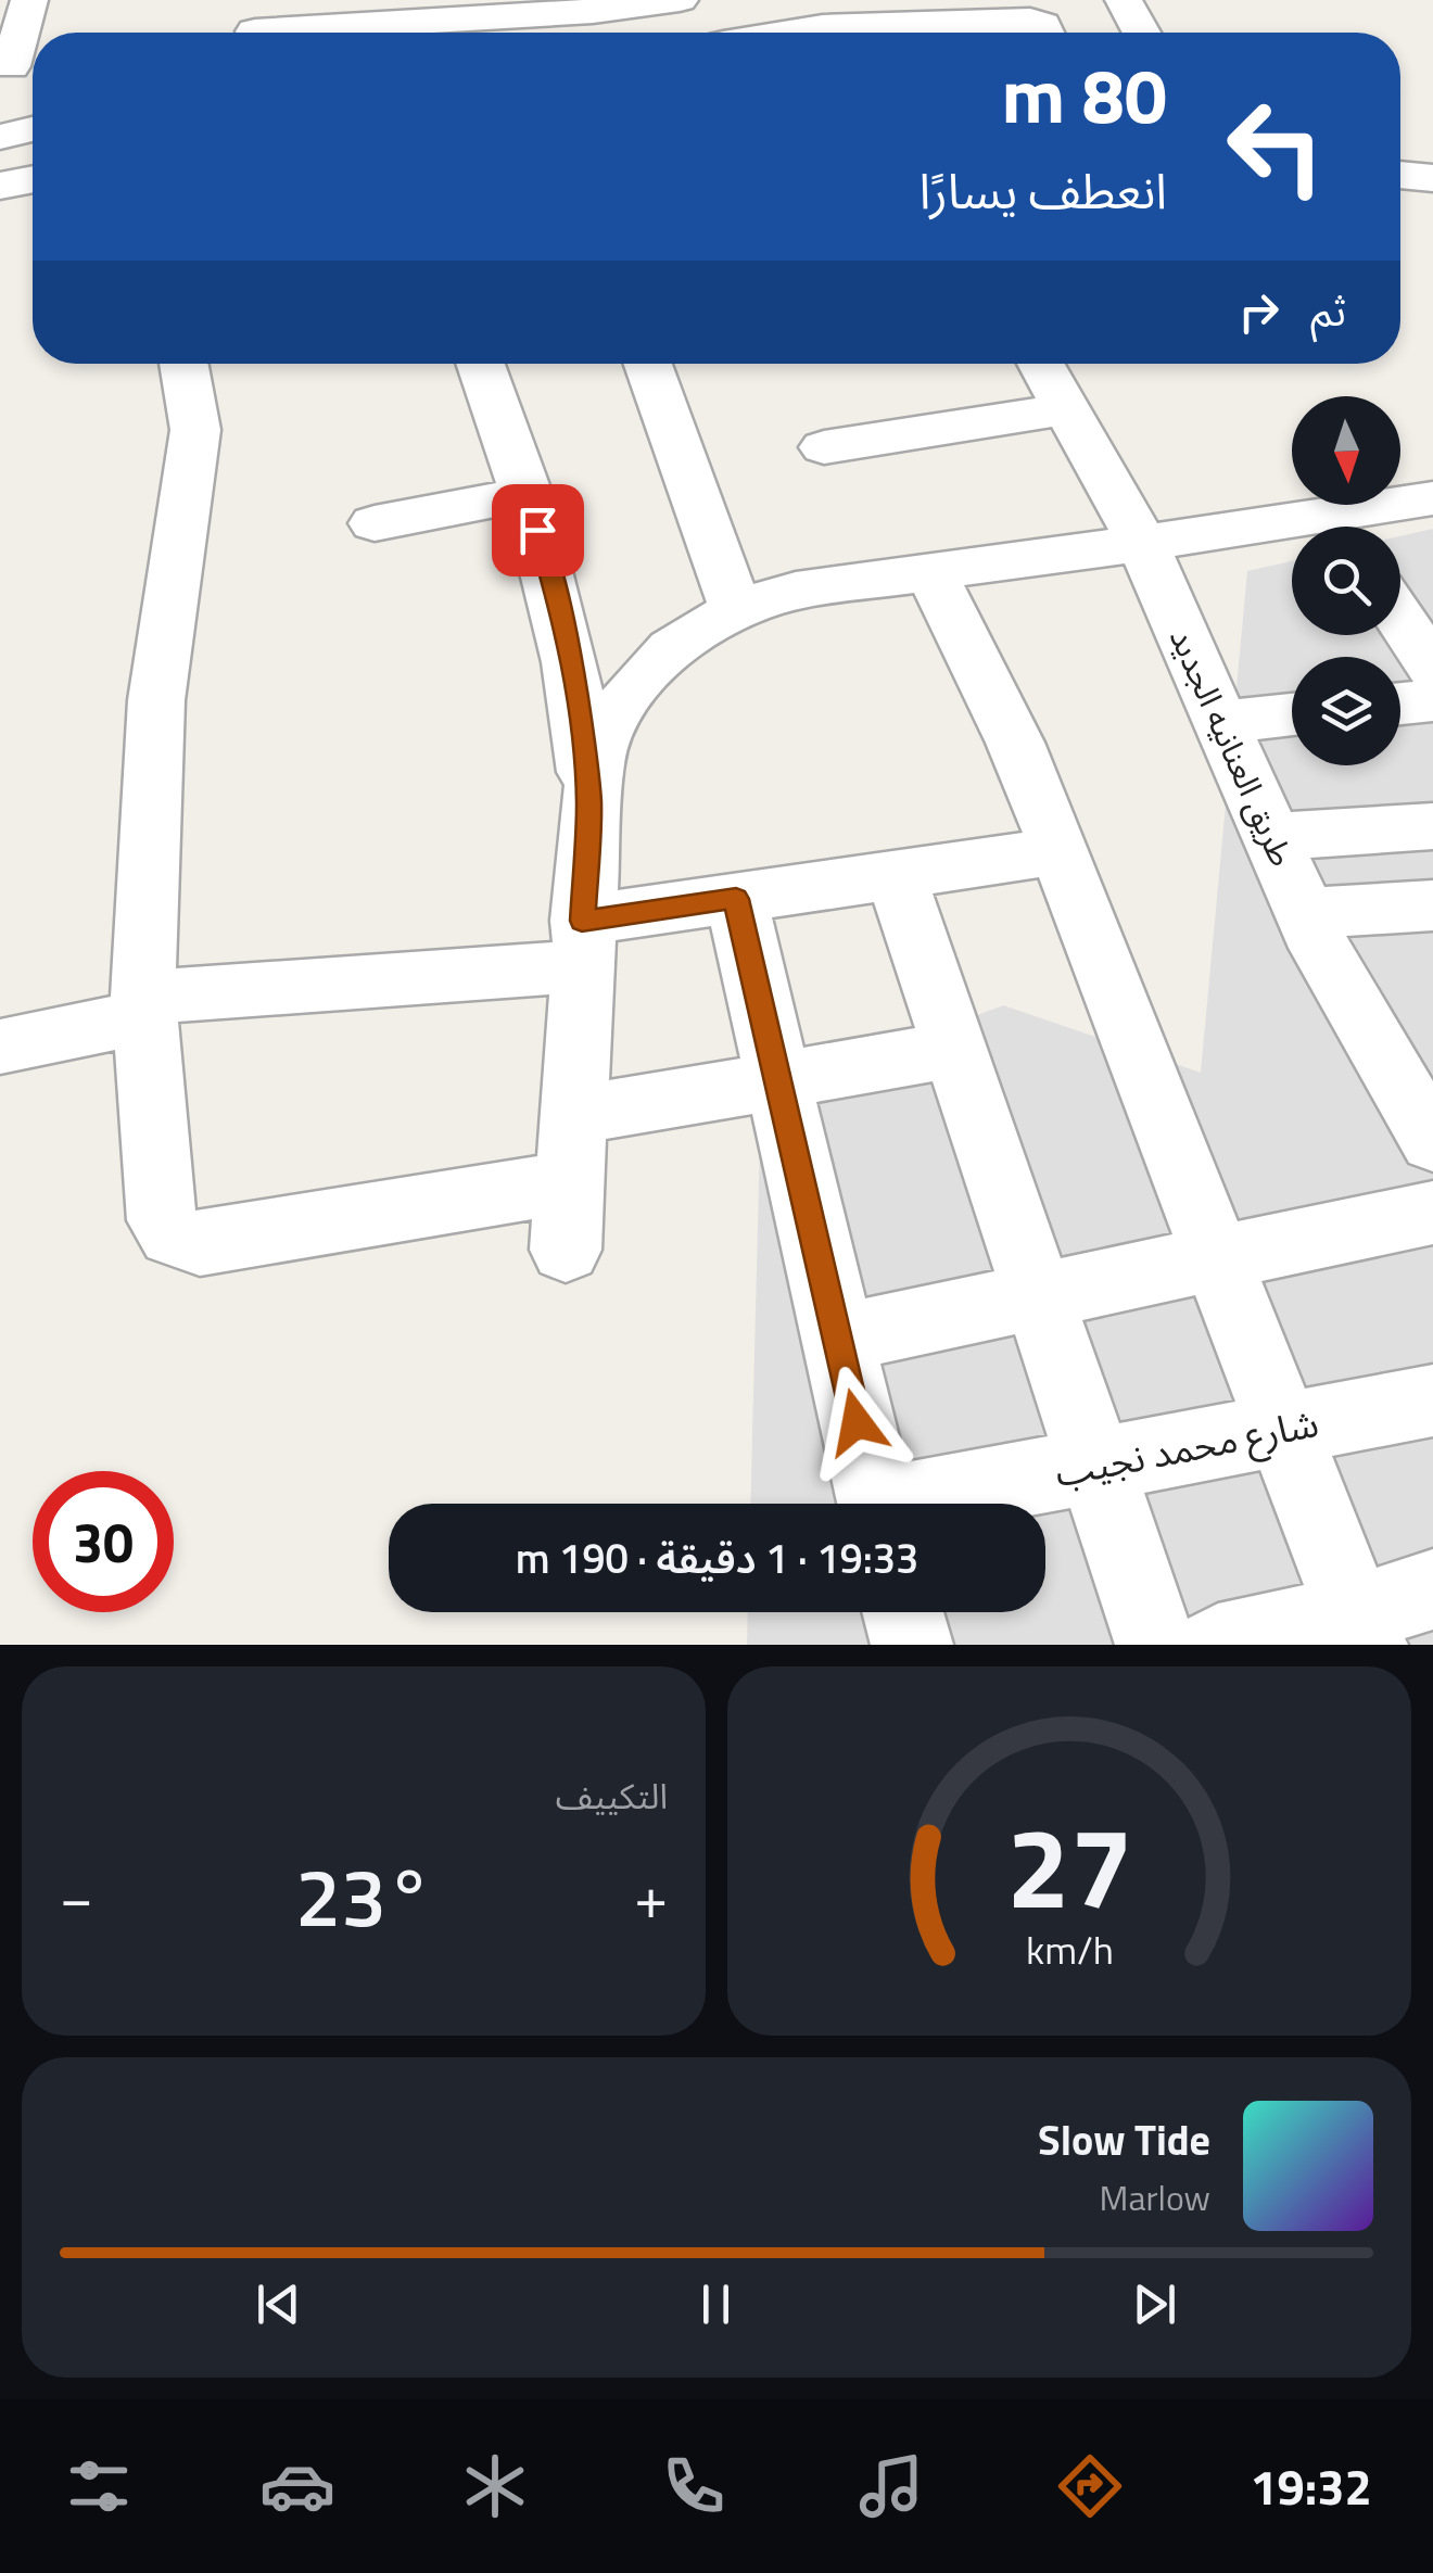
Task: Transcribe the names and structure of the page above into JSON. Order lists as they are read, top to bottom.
{
  "streets": {
    "street": ["طريق العنانيه الجديد", "شارع محمد نجيب"]
  },
  "north": "bottom",
  "page": {
    "turn": ["80 m", "انعطف يسارًا"],
    "then": "ثم",
    "limit": "30",
    "trip": "19:33 · 1 دقيقة · 190 m",
    "tile": "التكييف",
    "heat": ["−", "23°", "+"],
    "song": ["Slow Tide", "Marlow"],
    "tabs": "19:32",
    "gauge": ["27", "km/h"]
  }
}
